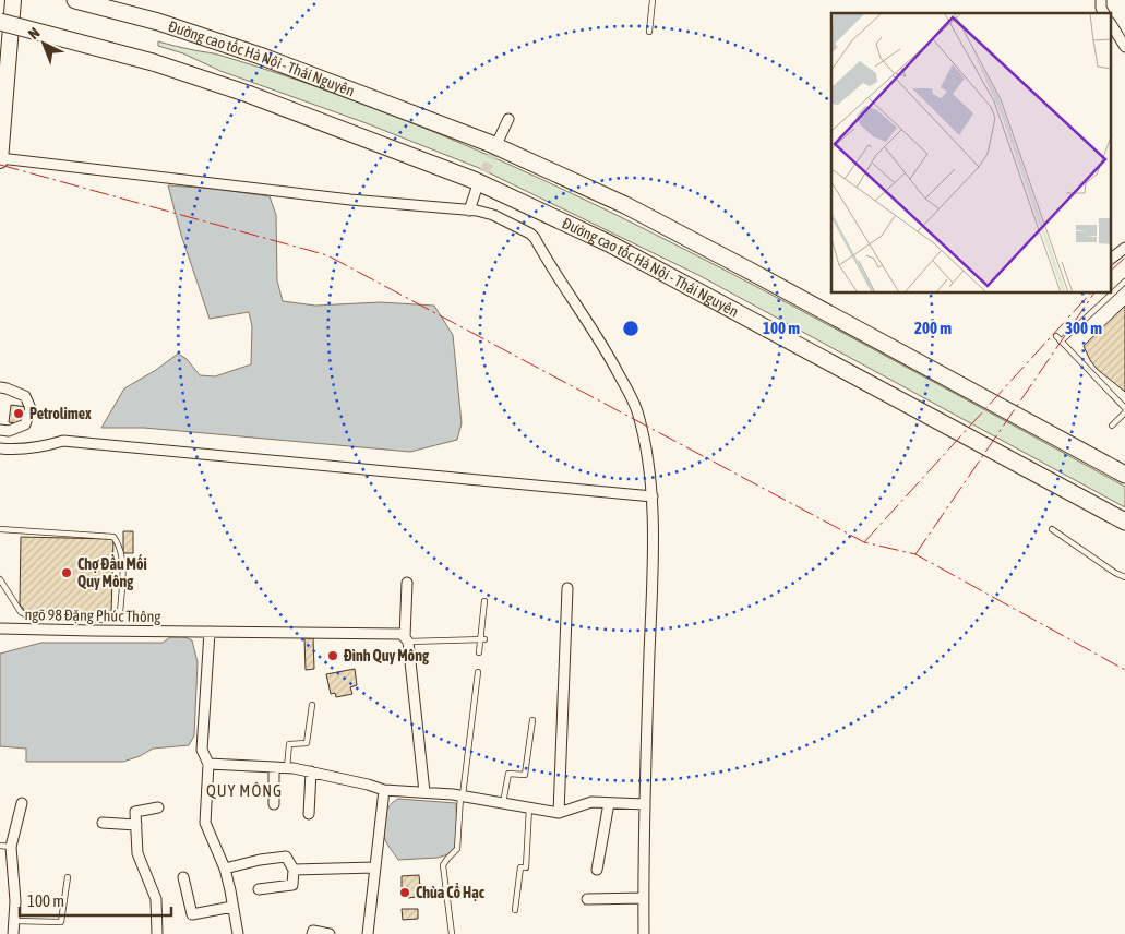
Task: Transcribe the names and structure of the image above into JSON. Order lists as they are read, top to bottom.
{
  "streets": {
    "highway": ["Đường cao tốc Hà Nội - Thái Nguyên"],
    "street": ["ngõ 98 Đặng Phúc Thông"]
  },
  "districts": ["QUY MÔNG"],
  "places": [
    "Petrolimex",
    "Chợ Đầu Mối Quy Mông",
    "Đình Quy Mông",
    "Chùa Cổ Hạc"
  ],
  "scale_bar": "100 m",
  "north": "top left",
  "rings": ["100 m", "200 m", "300 m"]
}
